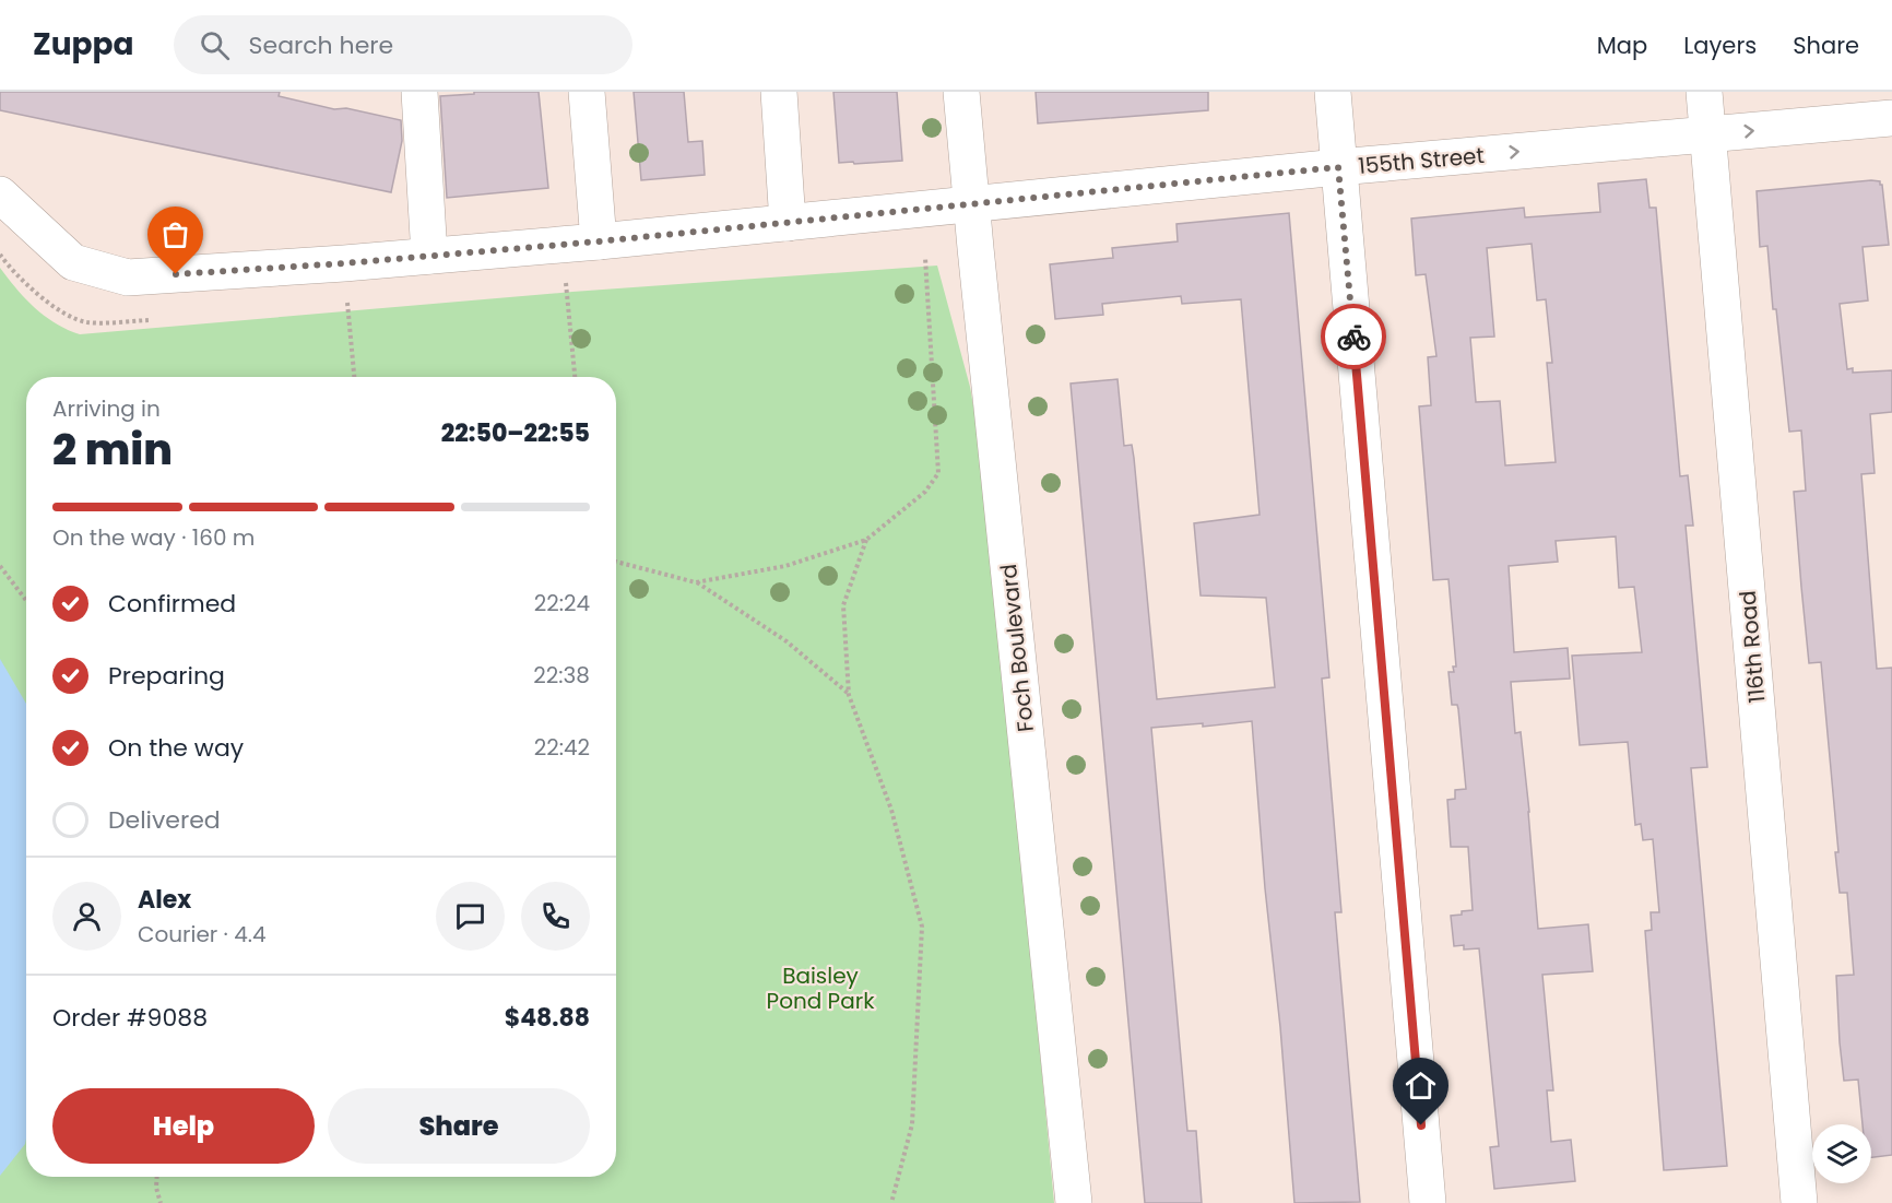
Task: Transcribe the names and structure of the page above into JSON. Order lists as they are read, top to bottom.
{
  "streets": {
    "street": ["155th Street", "116th Road", "Foch Boulevard"]
  },
  "crossings": [
    ["155th Street", "116th Road"],
    ["155th Street", "Foch Boulevard"]
  ],
  "parks": ["Baisley Pond Park"],
  "page": {
    "header": "Zuppa",
    "search": "Search here",
    "nav": ["Map", "Layers", "Share"],
    "heading": ["2 min", "Arriving in", "22:50–22:55"],
    "panel": [
      "Alex",
      "Courier · 4.4",
      "Order #9088",
      "$48.88"
    ],
    "bar": "On the way · 160 m",
    "list": [
      ["Confirmed", "22:24"],
      ["Preparing", "22:38"],
      ["On the way", "22:42"],
      "Delivered"
    ],
    "buttons": ["Help", "Share"]
  }
}
